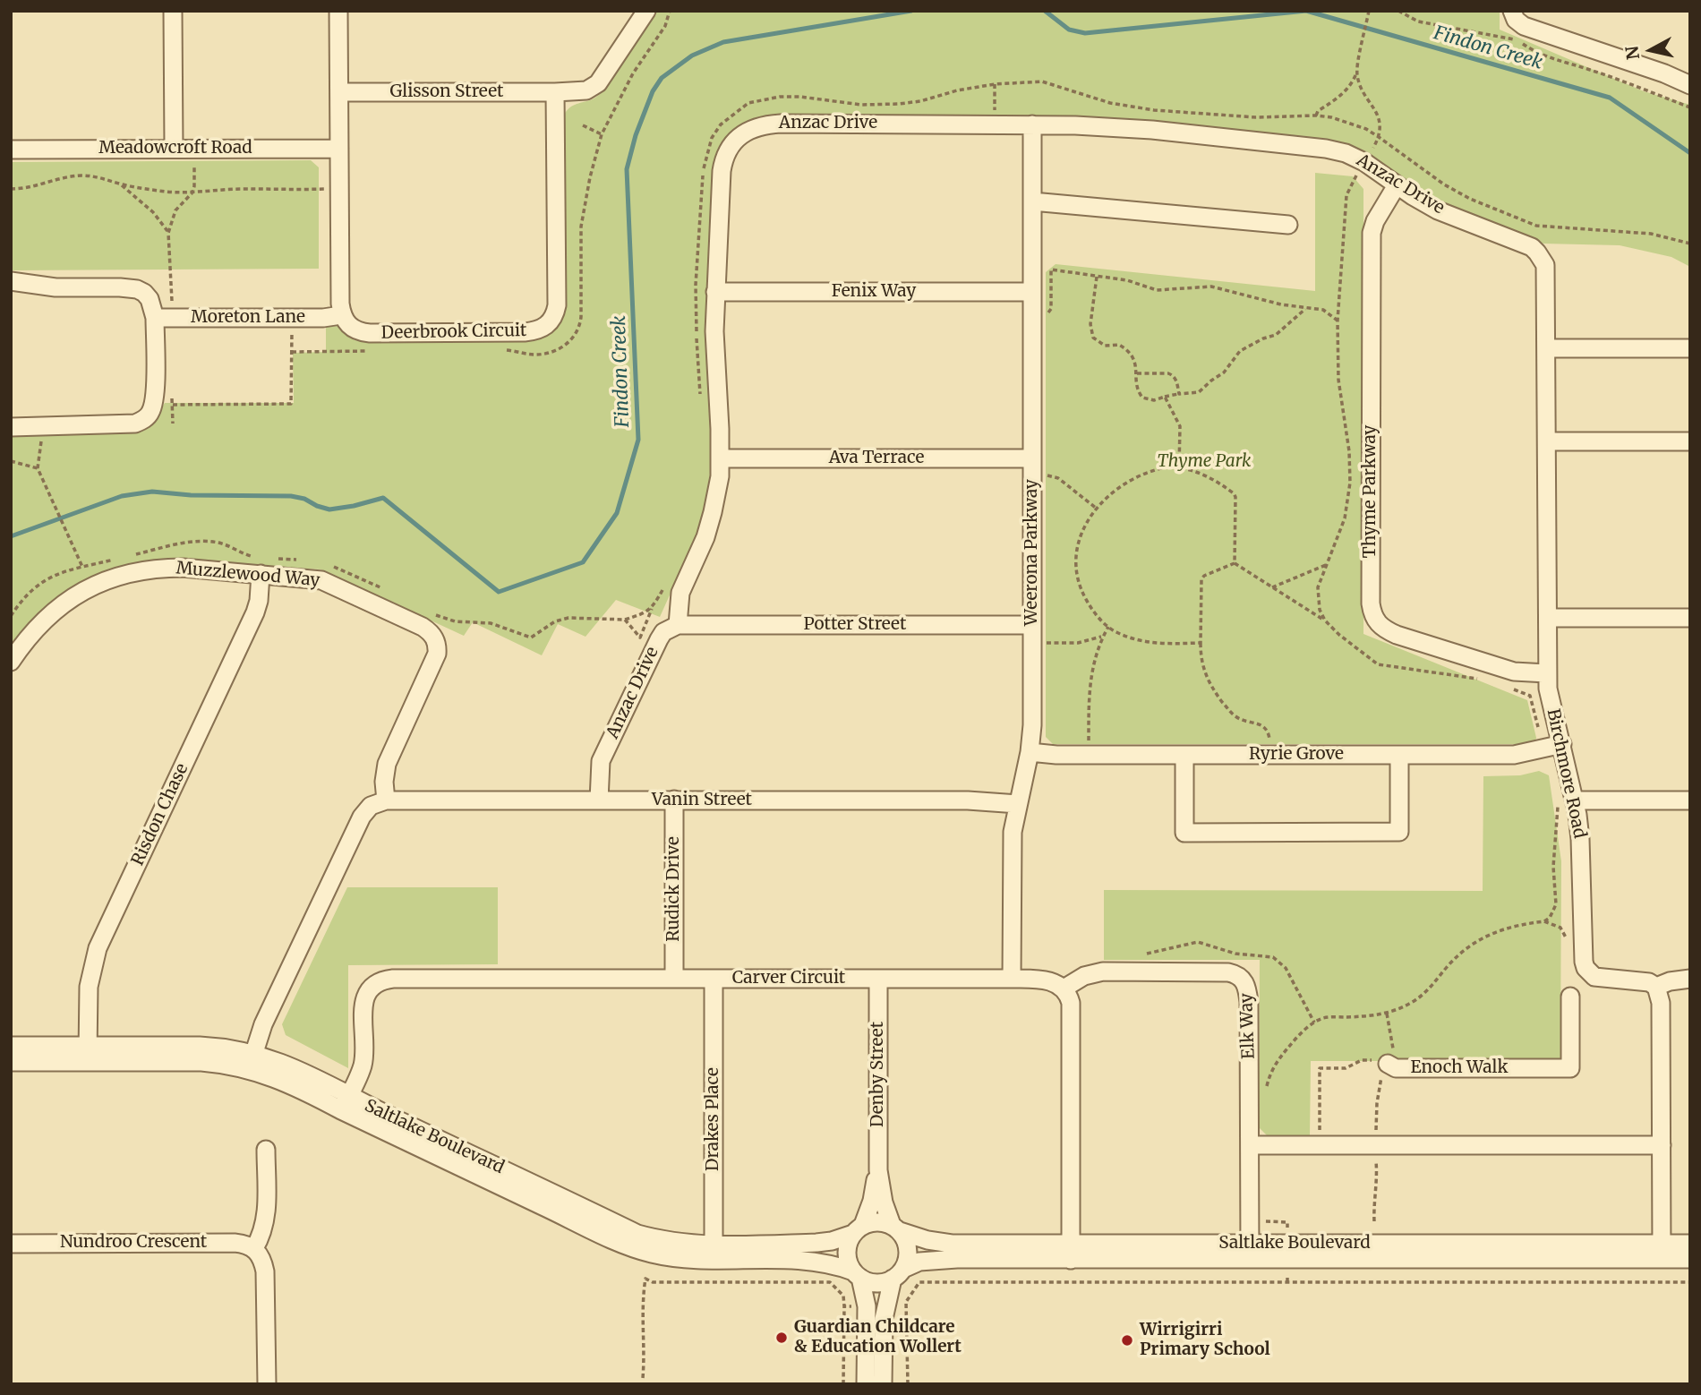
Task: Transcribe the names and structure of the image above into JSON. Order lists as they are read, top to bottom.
{
  "streets": {
    "street": [
      "Glisson Street",
      "Anzac Drive",
      "Meadowcroft Road",
      "Fenix Way",
      "Moreton Lane",
      "Deerbrook Circuit",
      "Ava Terrace",
      "Thyme Parkway",
      "Weerona Parkway",
      "Muzzlewood Way",
      "Potter Street",
      "Ryrie Grove",
      "Birchmore Road",
      "Vanin Street",
      "Risdon Chase",
      "Rudick Drive",
      "Carver Circuit",
      "Elk Way",
      "Enoch Walk",
      "Denby Street",
      "Drakes Place",
      "Saltlake Boulevard",
      "Nundroo Crescent"
    ]
  },
  "crossings": [
    ["Glisson Street", "Deerbrook Circuit"],
    ["Anzac Drive", "Fenix Way"],
    ["Anzac Drive", "Ava Terrace"],
    ["Anzac Drive", "Thyme Parkway"],
    ["Anzac Drive", "Weerona Parkway"],
    ["Anzac Drive", "Potter Street"],
    ["Anzac Drive", "Birchmore Road"],
    ["Anzac Drive", "Vanin Street"],
    ["Fenix Way", "Weerona Parkway"],
    ["Moreton Lane", "Deerbrook Circuit"],
    ["Ava Terrace", "Weerona Parkway"],
    ["Thyme Parkway", "Birchmore Road"],
    ["Weerona Parkway", "Potter Street"],
    ["Weerona Parkway", "Ryrie Grove"],
    ["Weerona Parkway", "Vanin Street"],
    ["Weerona Parkway", "Carver Circuit"],
    ["Muzzlewood Way", "Vanin Street"],
    ["Muzzlewood Way", "Risdon Chase"],
    ["Ryrie Grove", "Birchmore Road"],
    ["Vanin Street", "Rudick Drive"],
    ["Risdon Chase", "Saltlake Boulevard"],
    ["Rudick Drive", "Carver Circuit"],
    ["Carver Circuit", "Elk Way"],
    ["Carver Circuit", "Denby Street"],
    ["Carver Circuit", "Drakes Place"],
    ["Carver Circuit", "Saltlake Boulevard"],
    ["Elk Way", "Saltlake Boulevard"],
    ["Denby Street", "Saltlake Boulevard"],
    ["Drakes Place", "Saltlake Boulevard"]
  ],
  "water": ["Findon Creek"],
  "parks": ["Thyme Park"],
  "places": ["Guardian Childcare & Education Wollert", "Wirrigirri Primary School"],
  "north": "left"
}
